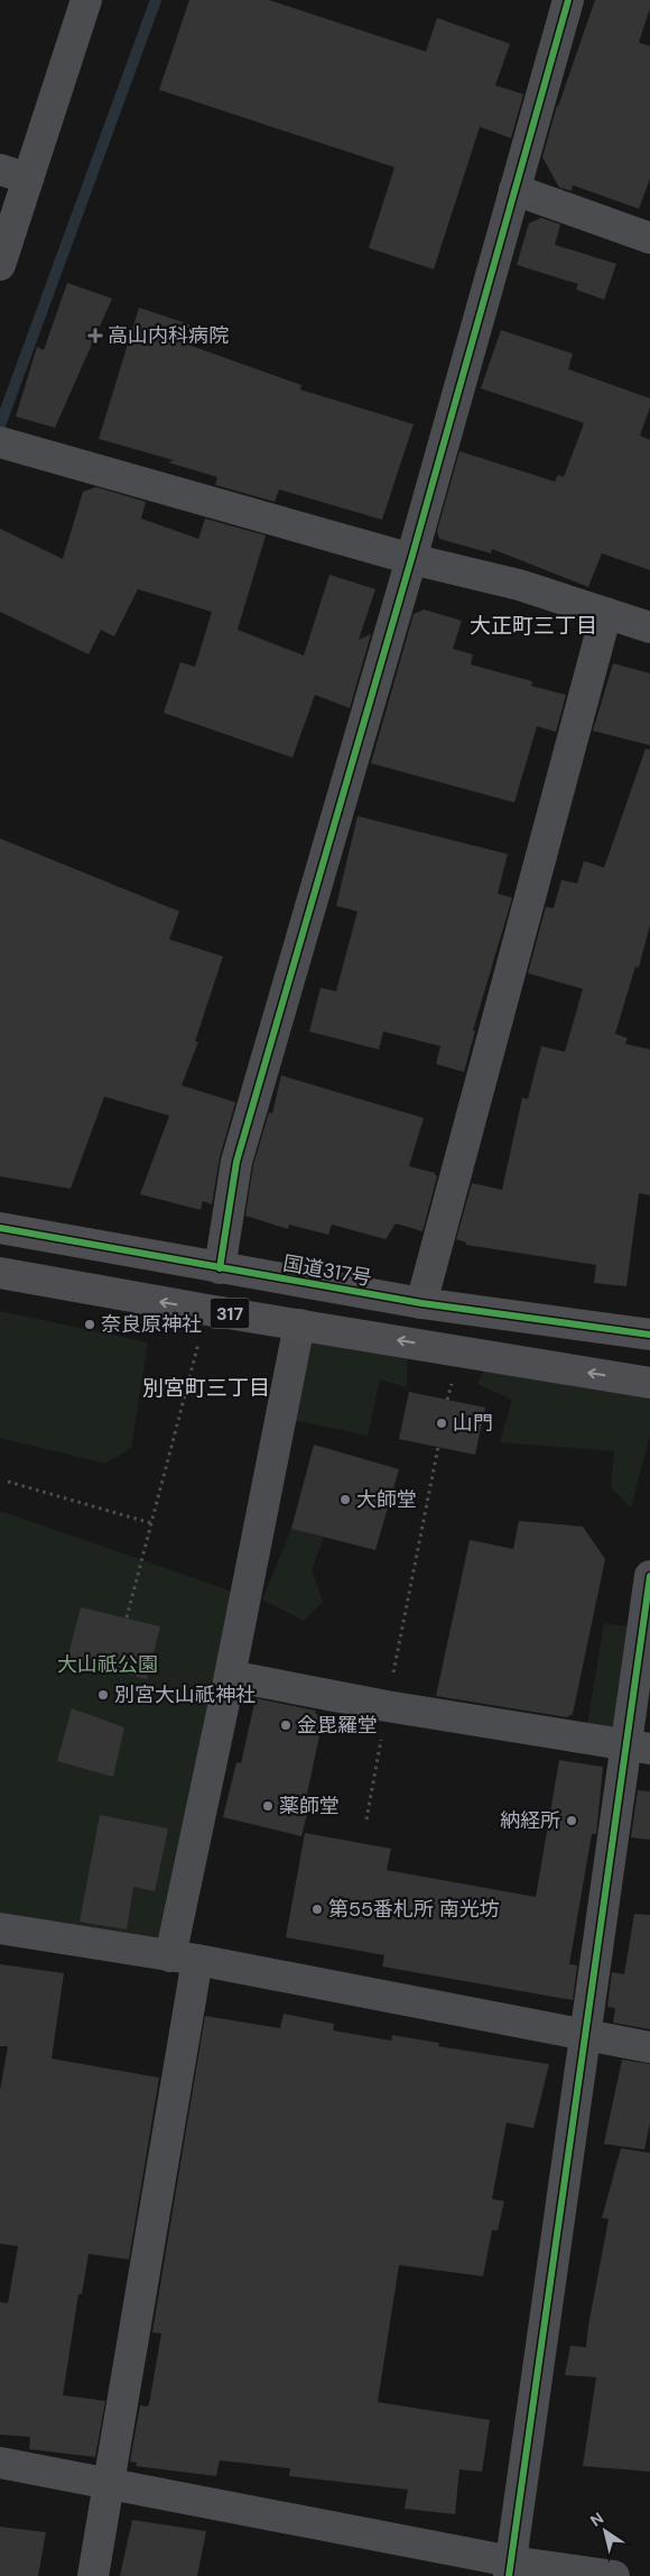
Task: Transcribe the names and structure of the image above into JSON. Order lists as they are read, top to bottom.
{
  "streets": {
    "highway": ["国道317号", "317"]
  },
  "districts": ["大正町三丁目", "別宮町三丁目"],
  "parks": ["大山祇公園"],
  "places": {
    "health": ["高山内科病院"],
    "other": [
      "奈良原神社",
      "山門",
      "大師堂",
      "別宮大山祇神社",
      "金毘羅堂",
      "薬師堂",
      "納経所",
      "第55番札所 南光坊"
    ]
  },
  "north": "top left"
}
